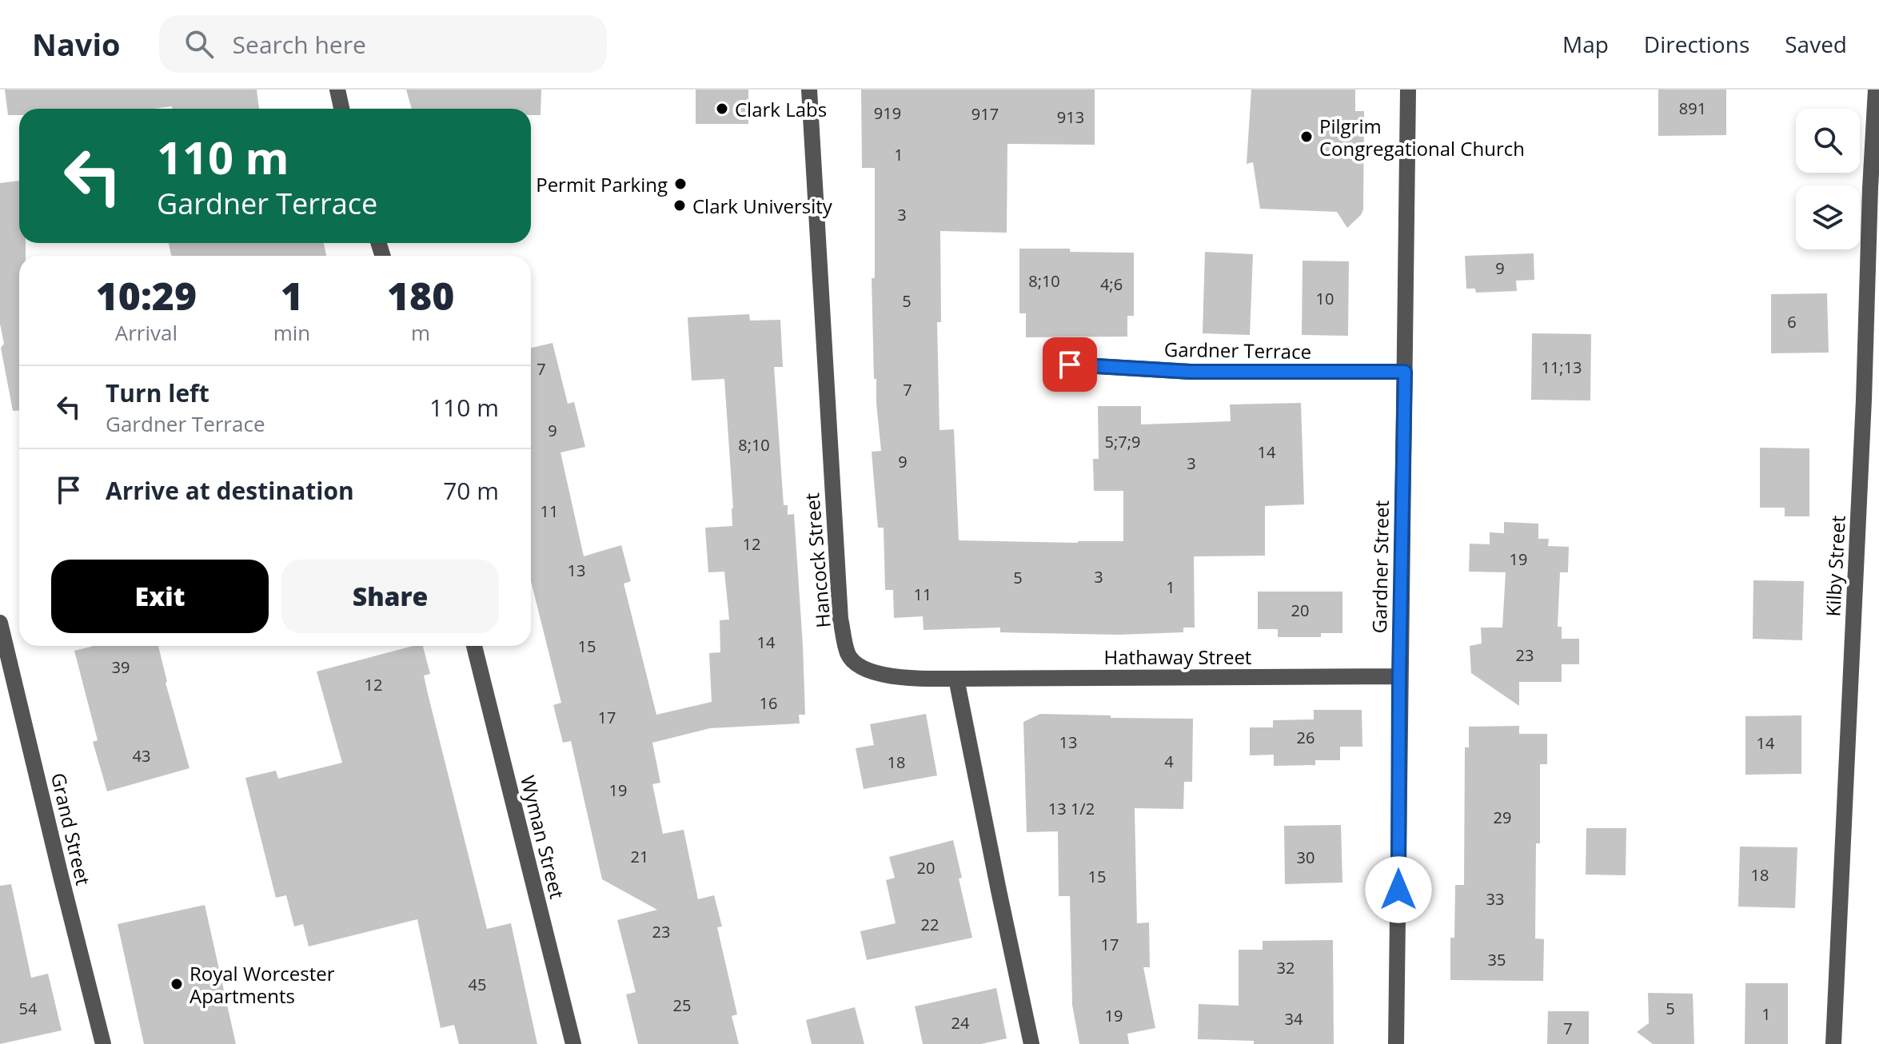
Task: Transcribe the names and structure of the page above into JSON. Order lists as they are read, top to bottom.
{
  "streets": {
    "street": [
      "Gardner Terrace",
      "Hancock Street",
      "Kilby Street",
      "Gardner Street",
      "Hathaway Street",
      "Grand Street",
      "Wyman Street"
    ]
  },
  "crossings": [
    ["Gardner Terrace", "Gardner Street"],
    ["Hancock Street", "Hathaway Street"],
    ["Gardner Street", "Hathaway Street"]
  ],
  "places": [
    "Clark Labs",
    "Pilgrim Congregational Church",
    "Permit Parking",
    "Clark University",
    "Royal Worcester Apartments"
  ],
  "house_numbers": [
    "891",
    "919",
    "917",
    "913",
    "1",
    "3",
    "9",
    "8;10",
    "4;6",
    "10",
    "5",
    "6",
    "11;13",
    "7",
    "7",
    "9",
    "5;7;9",
    "8;10",
    "14",
    "9",
    "3",
    "11",
    "12",
    "19",
    "13",
    "3",
    "5",
    "1",
    "11",
    "20",
    "14",
    "15",
    "23",
    "39",
    "12",
    "16",
    "17",
    "26",
    "13",
    "14",
    "43",
    "4",
    "18",
    "19",
    "13 1/2",
    "29",
    "21",
    "30",
    "20",
    "18",
    "15",
    "33",
    "22",
    "23",
    "17",
    "35",
    "32",
    "45",
    "25",
    "54",
    "5",
    "1",
    "19",
    "34",
    "24",
    "7"
  ],
  "page": {
    "header": "Navio",
    "search": "Search here",
    "nav": ["Map", "Directions", "Saved"],
    "turn": ["110 m", "Gardner Terrace"],
    "eta": [
      "10:29",
      "Arrival",
      "1",
      "min",
      "180",
      "m"
    ],
    "list": [
      {
        "name": "Turn left",
        "note": "Gardner Terrace",
        "value": "110 m"
      },
      {
        "name": "Arrive at destination",
        "value": "70 m"
      }
    ],
    "buttons": ["Exit", "Share"]
  }
}
